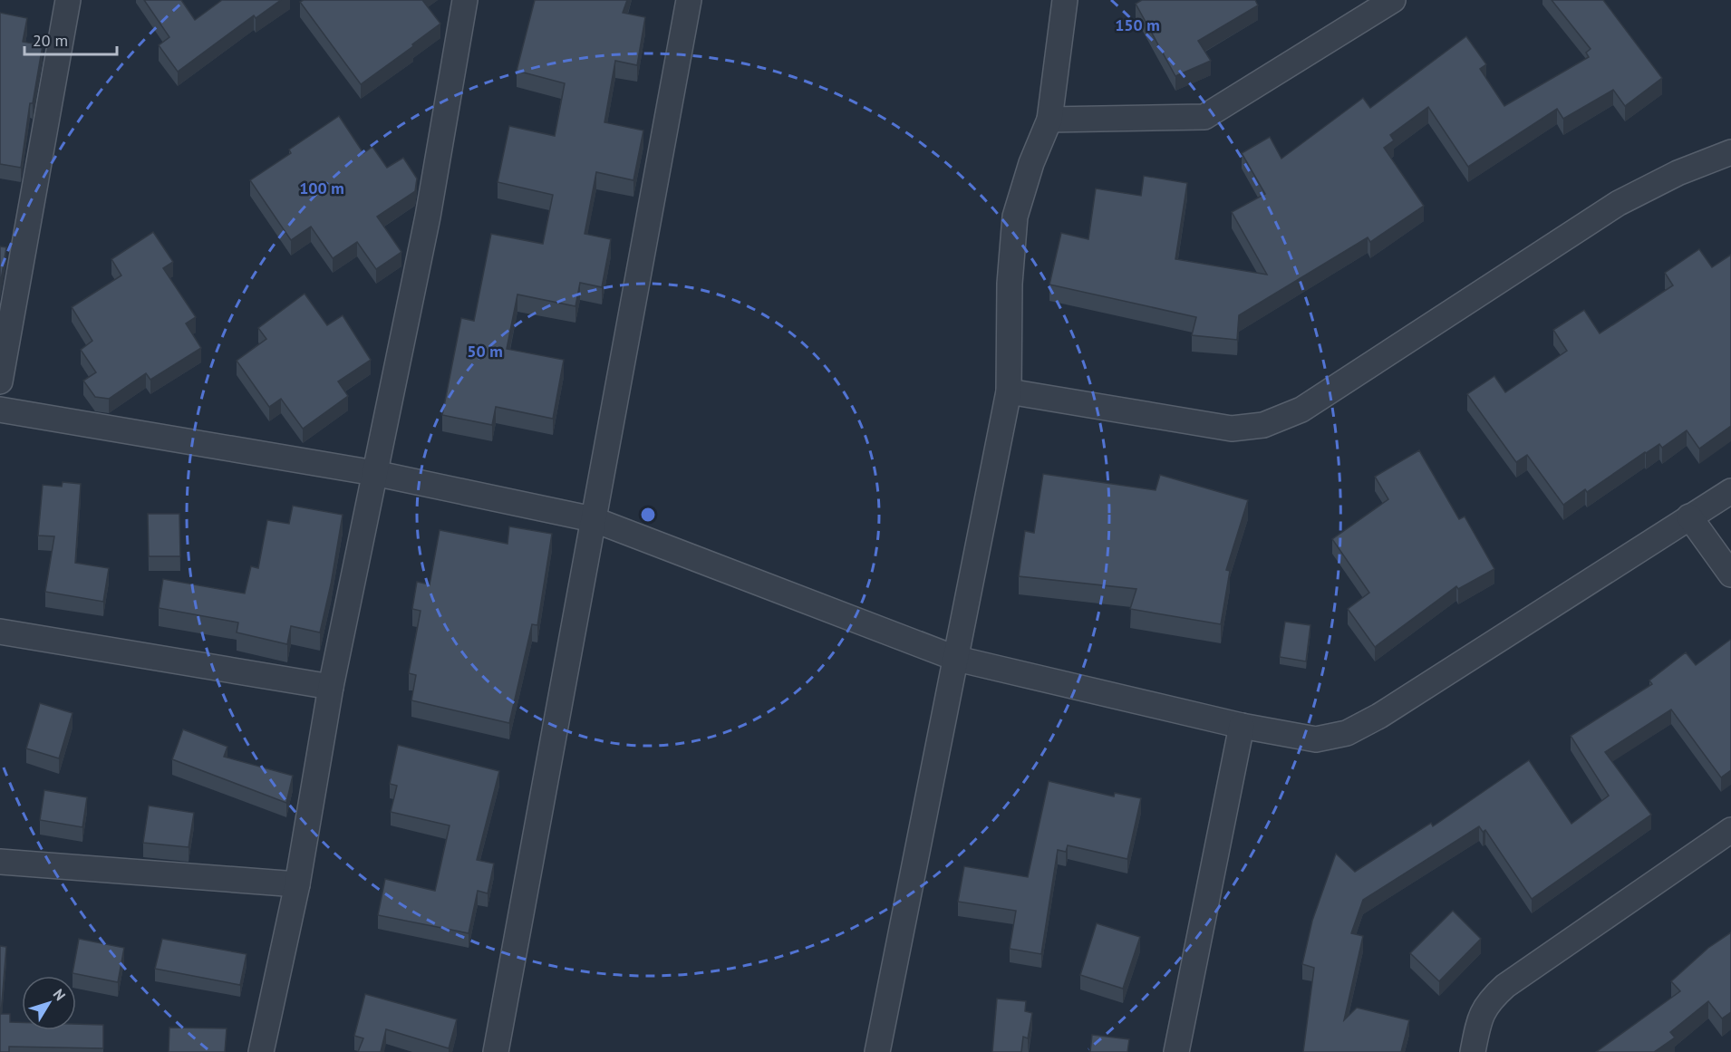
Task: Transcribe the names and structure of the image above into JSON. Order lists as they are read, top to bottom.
{
  "scale_bar": "20 m",
  "north": "top right",
  "rings": ["150 m", "100 m", "50 m"]
}
